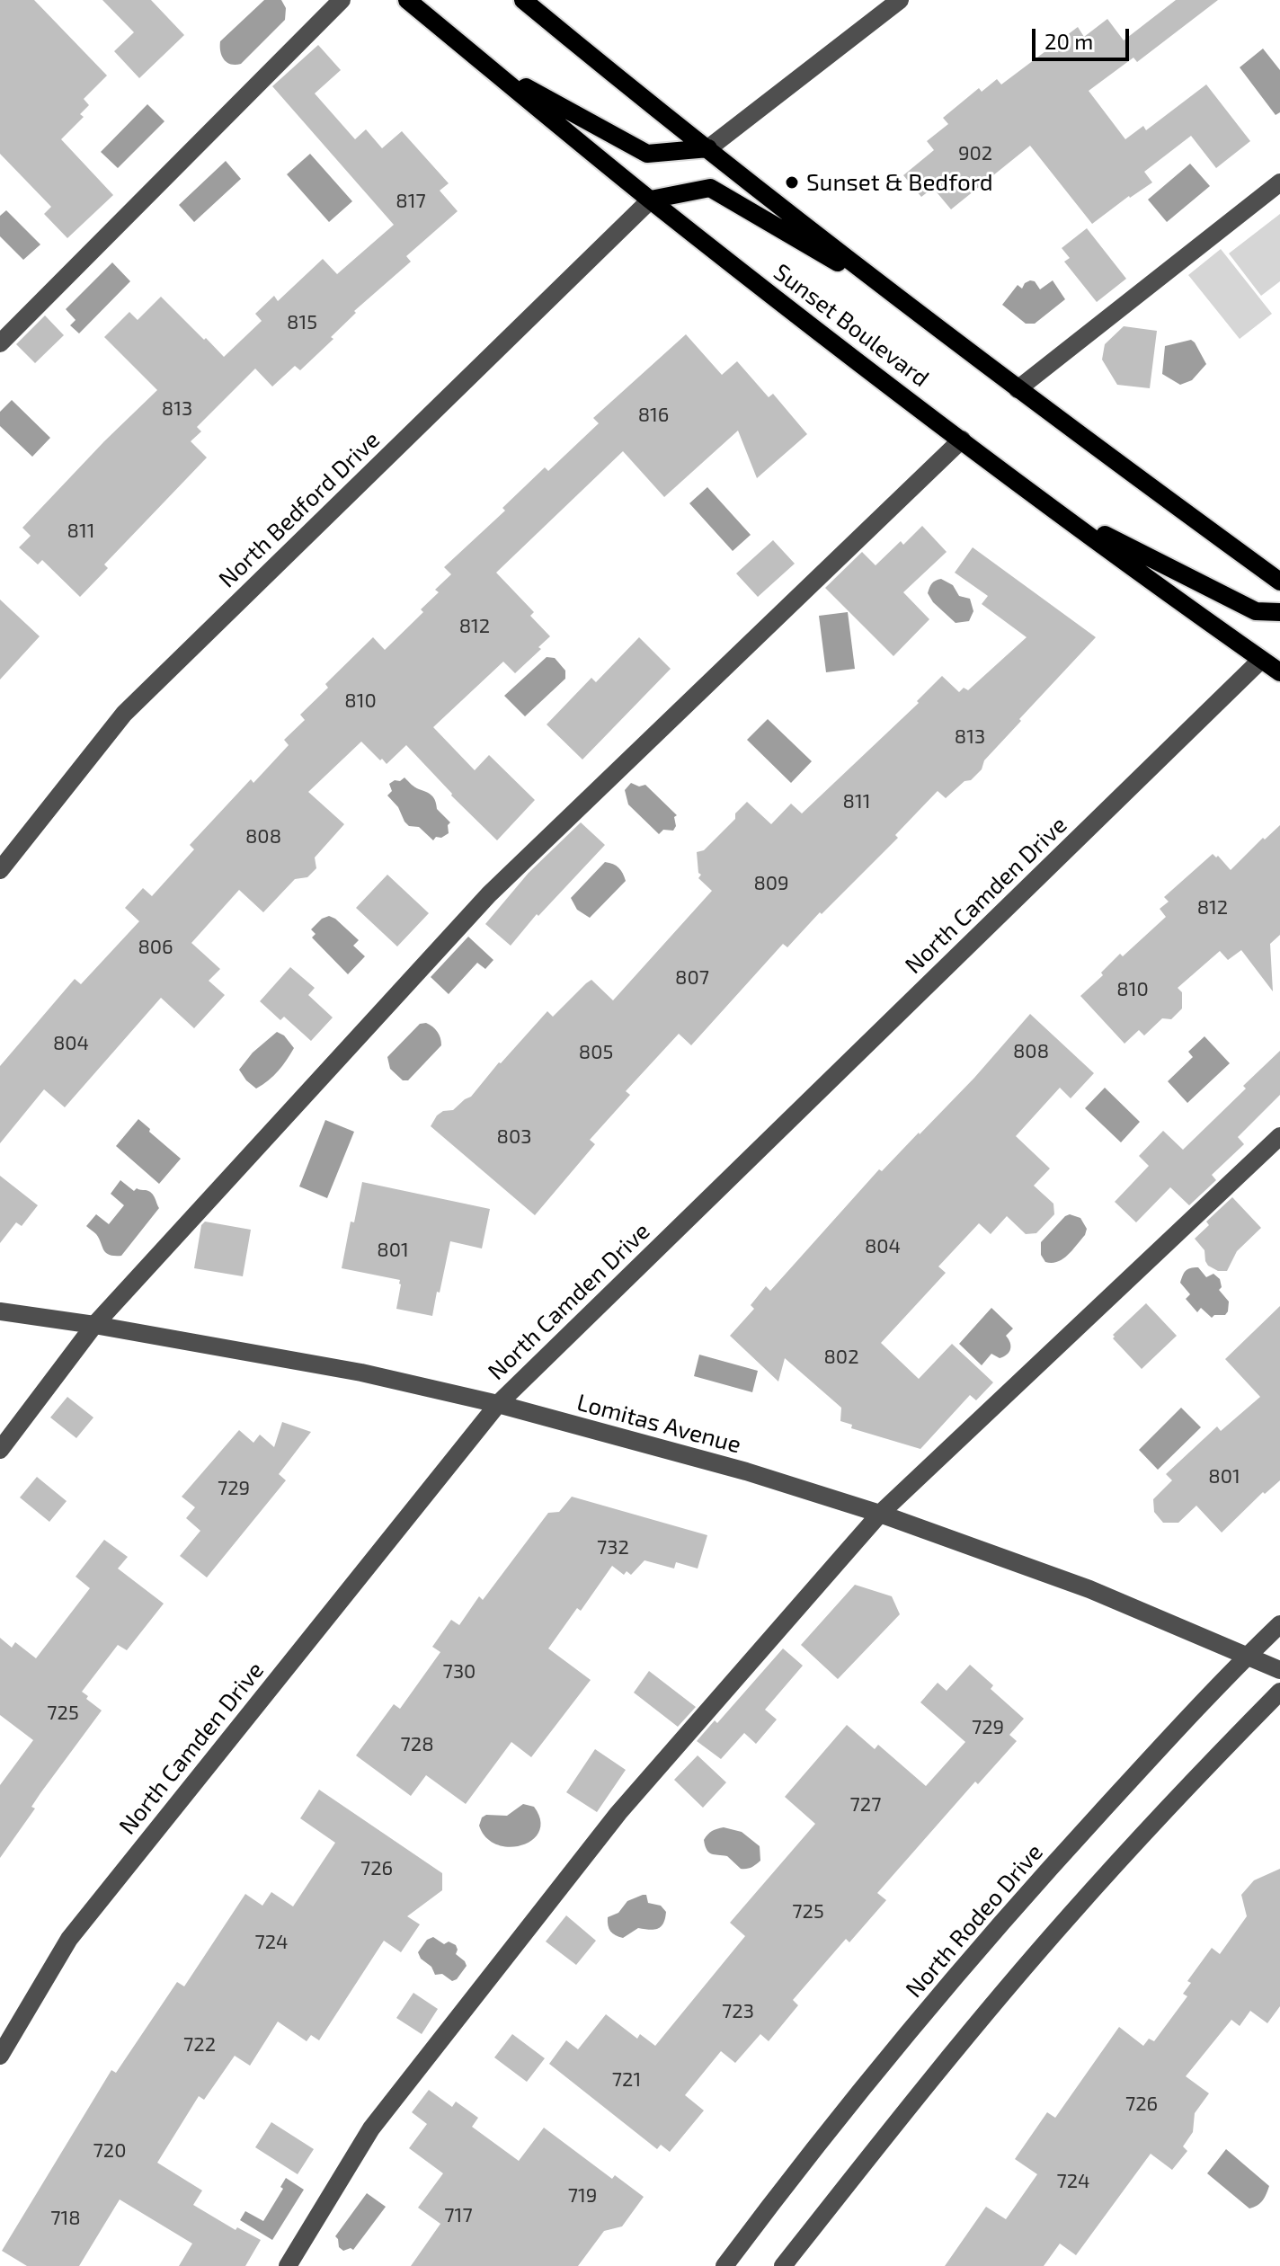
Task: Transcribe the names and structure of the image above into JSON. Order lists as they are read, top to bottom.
{
  "streets": {
    "main road": ["Sunset Boulevard"],
    "street": [
      "North Bedford Drive",
      "North Camden Drive",
      "Lomitas Avenue",
      "North Rodeo Drive"
    ]
  },
  "crossings": [
    ["Sunset Boulevard", "North Bedford Drive"],
    ["Sunset Boulevard", "North Camden Drive"],
    ["North Camden Drive", "Lomitas Avenue"],
    ["Lomitas Avenue", "North Rodeo Drive"]
  ],
  "places": ["Sunset & Bedford"],
  "house_numbers": [
    "902",
    "817",
    "815",
    "813",
    "816",
    "811",
    "812",
    "810",
    "813",
    "811",
    "808",
    "809",
    "812",
    "806",
    "807",
    "810",
    "804",
    "808",
    "805",
    "803",
    "804",
    "801",
    "802",
    "801",
    "729",
    "732",
    "730",
    "725",
    "729",
    "728",
    "727",
    "726",
    "725",
    "724",
    "723",
    "722",
    "721",
    "726",
    "720",
    "724",
    "719",
    "717",
    "718"
  ],
  "scale_bar": "20 m"
}
